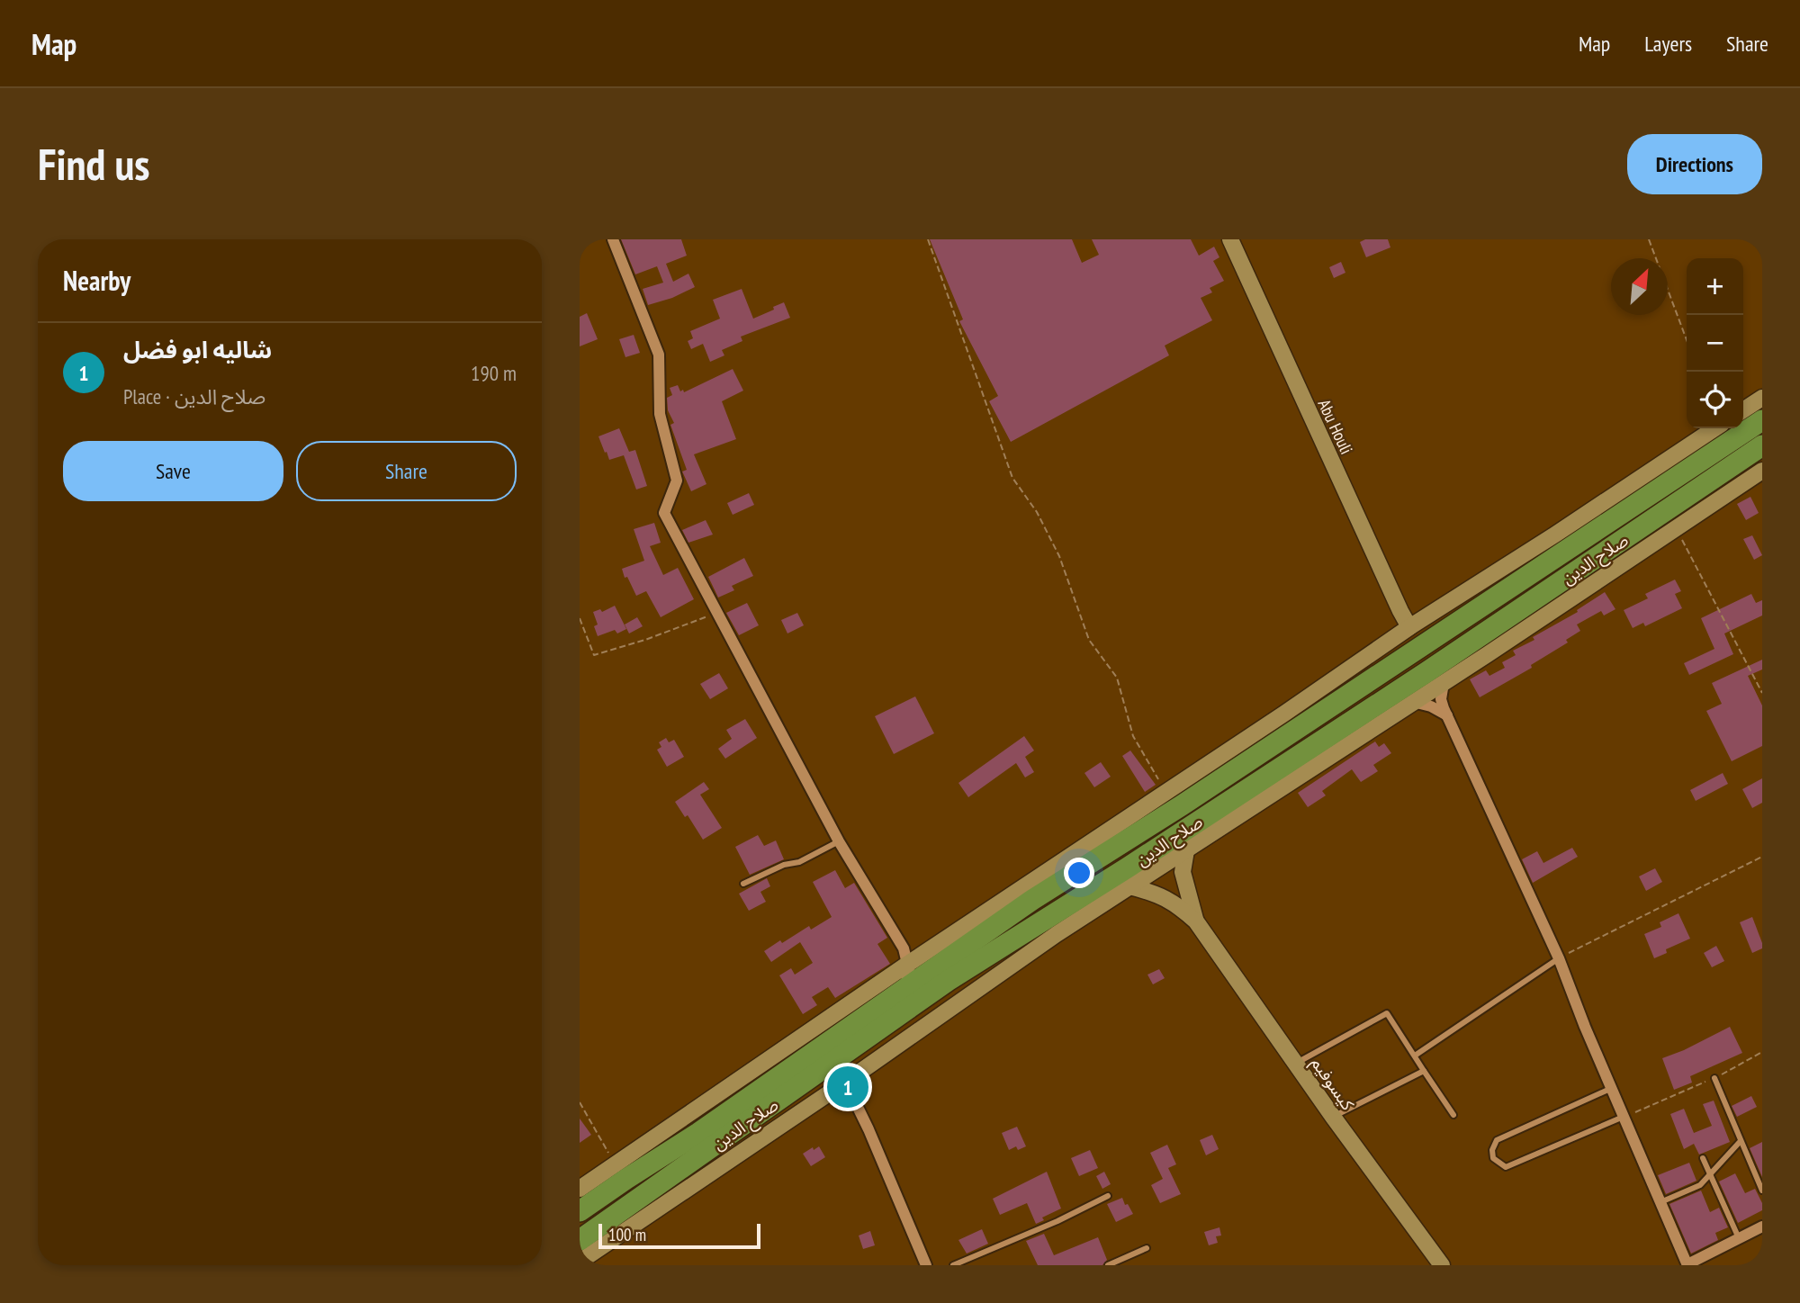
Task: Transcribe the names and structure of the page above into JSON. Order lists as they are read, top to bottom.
{
  "streets": {
    "highway": ["صلاح الدين"],
    "main road": ["Abu Houli", "كيسوفيم"]
  },
  "scale_bar": "100 m",
  "north": "top right",
  "page": {
    "header": "Map",
    "nav": ["Map", "Layers", "Share"],
    "buttons": [
      "Directions",
      ["Save", "Share"]
    ],
    "title": "Find us",
    "heading": "Nearby",
    "map_buttons": ["+", "−"],
    "list": [
      {
        "mark": "1",
        "name": "شاليه ابو فضل",
        "note": "Place · صلاح الدين",
        "value": "190 m"
      }
    ],
    "pins": "1",
    "scale": "100 m"
  }
}
